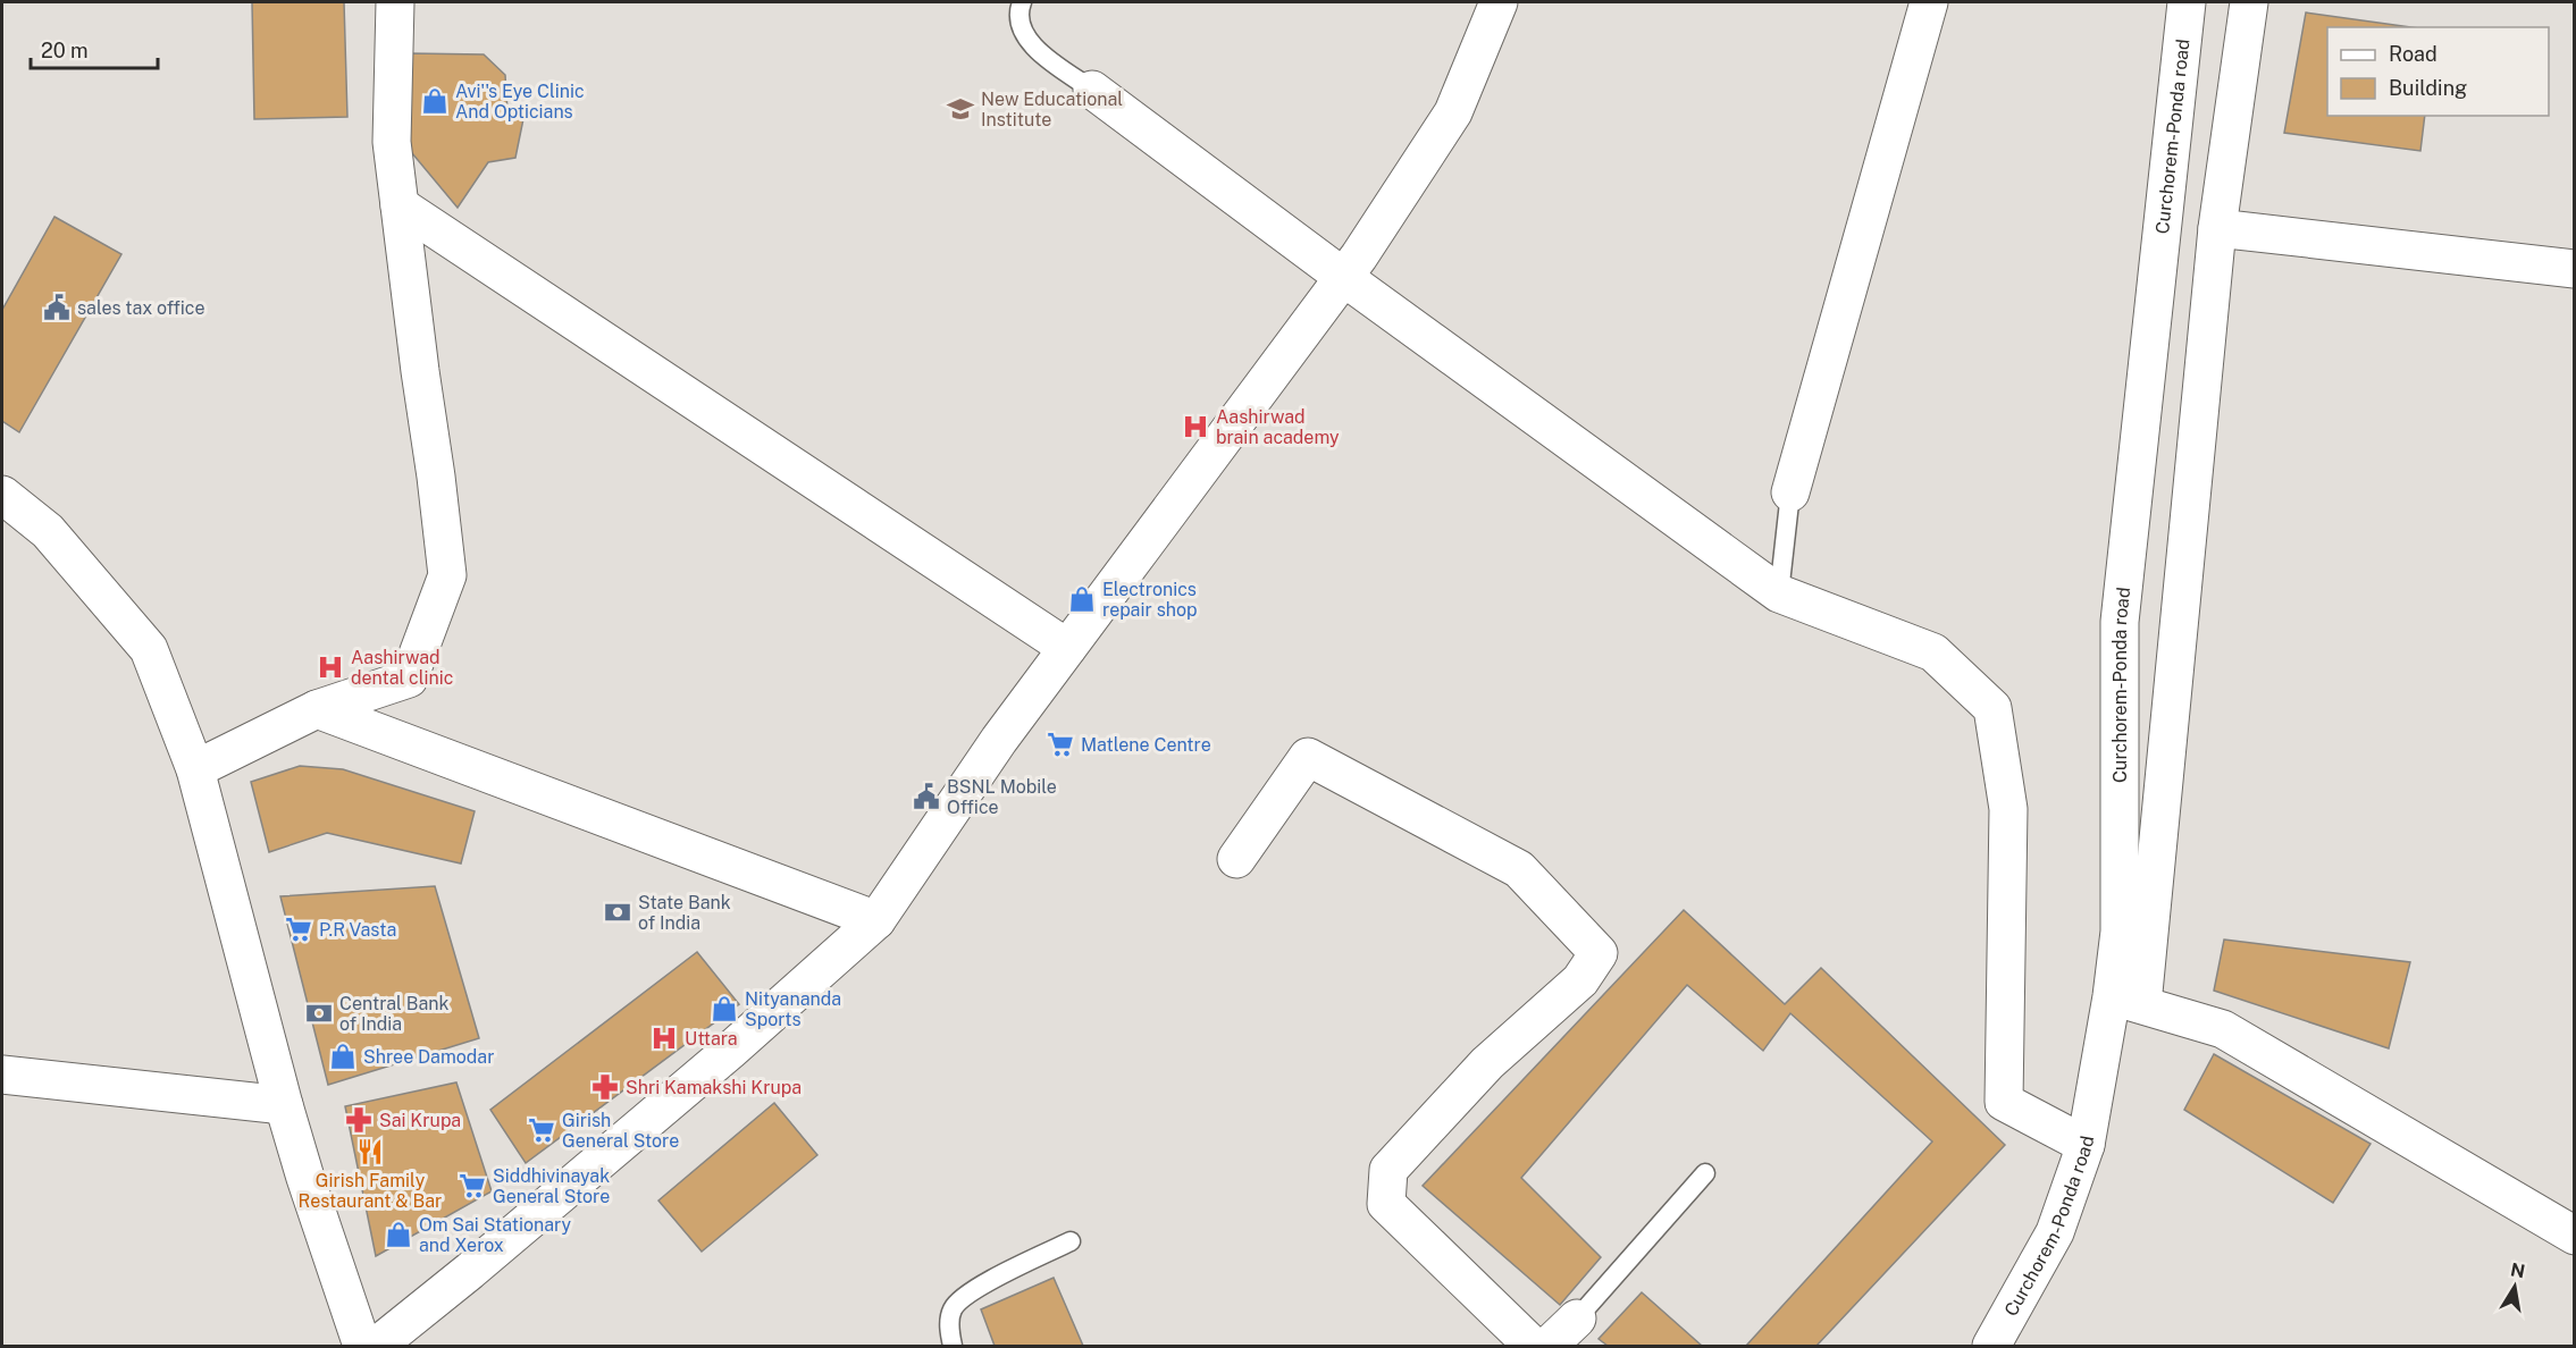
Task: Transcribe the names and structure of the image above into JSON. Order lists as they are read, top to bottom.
{
  "streets": {
    "street": ["Curchorem-Ponda road"]
  },
  "places": {
    "shop": [
      "Avi''s Eye Clinic And Opticians",
      "Electronics repair shop",
      "Nityananda Sports",
      "Shree Damodar",
      "Om Sai Stationary and Xerox"
    ],
    "school or university": ["New Educational Institute"],
    "public building": ["sales tax office", "BSNL Mobile Office"],
    "hospital": ["Aashirwad brain academy", "Aashirwad dental clinic", "Uttara"],
    "supermarket": [
      "Matlene Centre",
      "P.R Vasta",
      "Girish General Store",
      "Siddhivinayak General Store"
    ],
    "bank": ["State Bank of India", "Central Bank of India"],
    "pharmacy": ["Shri Kamakshi Krupa", "Sai Krupa"],
    "restaurant": ["Girish Family Restaurant & Bar"]
  },
  "legend": ["Road", "Building"],
  "scale_bar": "20 m",
  "north": "top"
}
